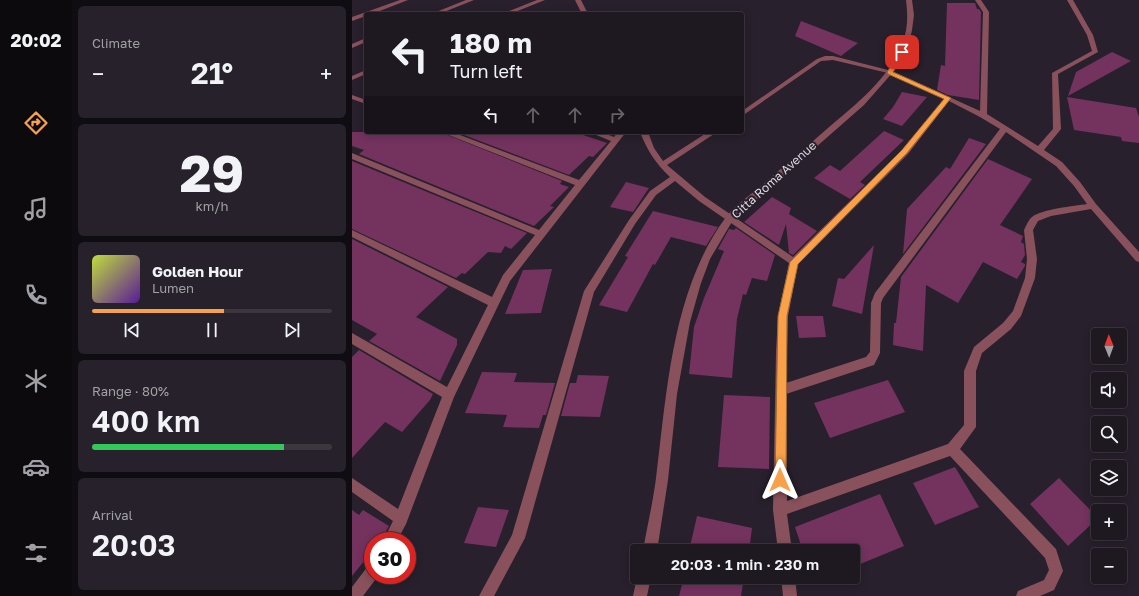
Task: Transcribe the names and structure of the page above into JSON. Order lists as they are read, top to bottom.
{
  "streets": {
    "street": ["Citta Roma Avenue"]
  },
  "north": "top",
  "page": {
    "tabs": "20:02",
    "tile": [
      "Climate",
      ["29", "km/h"],
      ["Range · 80%", "400 km"],
      ["Arrival", "20:03"]
    ],
    "turn": ["180 m", "Turn left"],
    "heat": ["−", "21°", "+"],
    "song": ["Golden Hour", "Lumen"],
    "map_buttons": ["+", "−"],
    "limit": "30",
    "trip": "20:03 · 1 min · 230 m"
  }
}
